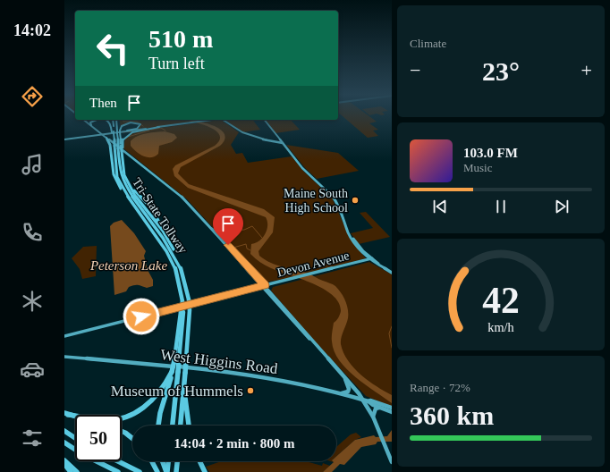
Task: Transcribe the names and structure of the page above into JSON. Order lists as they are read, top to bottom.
{
  "streets": {
    "highway": ["Tri-State Tollway"],
    "main road": ["Devon Avenue", "West Higgins Road"]
  },
  "water": ["Peterson Lake"],
  "places": ["Maine South High School", "Museum of Hummels"],
  "page": {
    "tabs": "14:02",
    "tile": [
      "Climate",
      ["Range · 72%", "360 km"]
    ],
    "turn": ["510 m", "Turn left"],
    "heat": ["−", "23°", "+"],
    "then": "Then",
    "song": ["103.0 FM", "Music"],
    "limit": "50",
    "trip": "14:04 · 2 min · 800 m",
    "gauge": ["42", "km/h"]
  }
}
